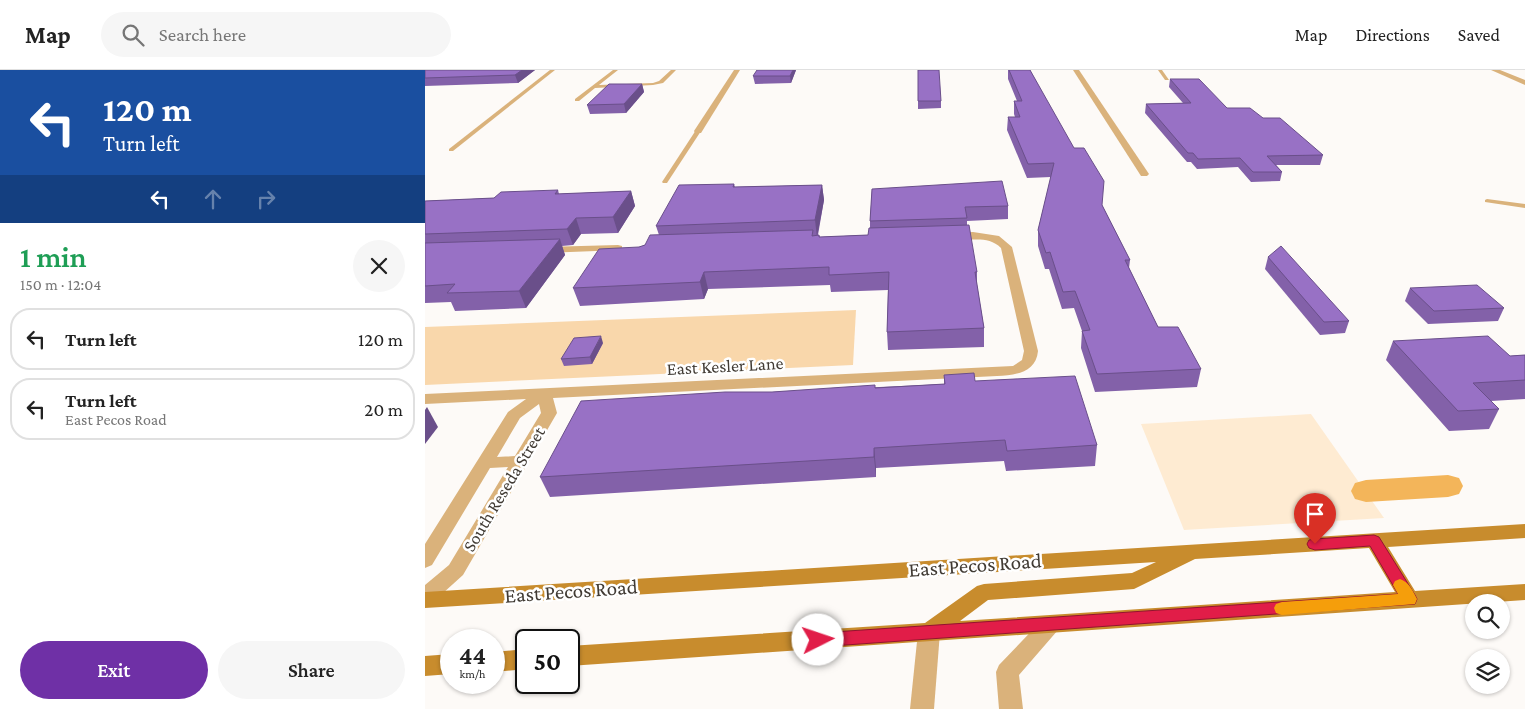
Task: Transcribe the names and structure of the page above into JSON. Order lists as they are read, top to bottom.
{
  "streets": {
    "main road": ["East Pecos Road"],
    "street": ["East Kesler Lane", "South Reseda Street"]
  },
  "crossings": [
    ["East Kesler Lane", "South Reseda Street"],
    ["South Reseda Street", "East Pecos Road"]
  ],
  "page": {
    "header": "Map",
    "search": "Search here",
    "nav": ["Map", "Directions", "Saved"],
    "turn": ["120 m", "Turn left"],
    "heading": ["1 min", "150 m · 12:04"],
    "list": [
      {
        "name": "Turn left",
        "value": "120 m"
      },
      {
        "name": "Turn left",
        "note": "East Pecos Road",
        "value": "20 m"
      }
    ],
    "speed": "44 km/h",
    "limit": "50",
    "buttons": ["Exit", "Share"]
  }
}
